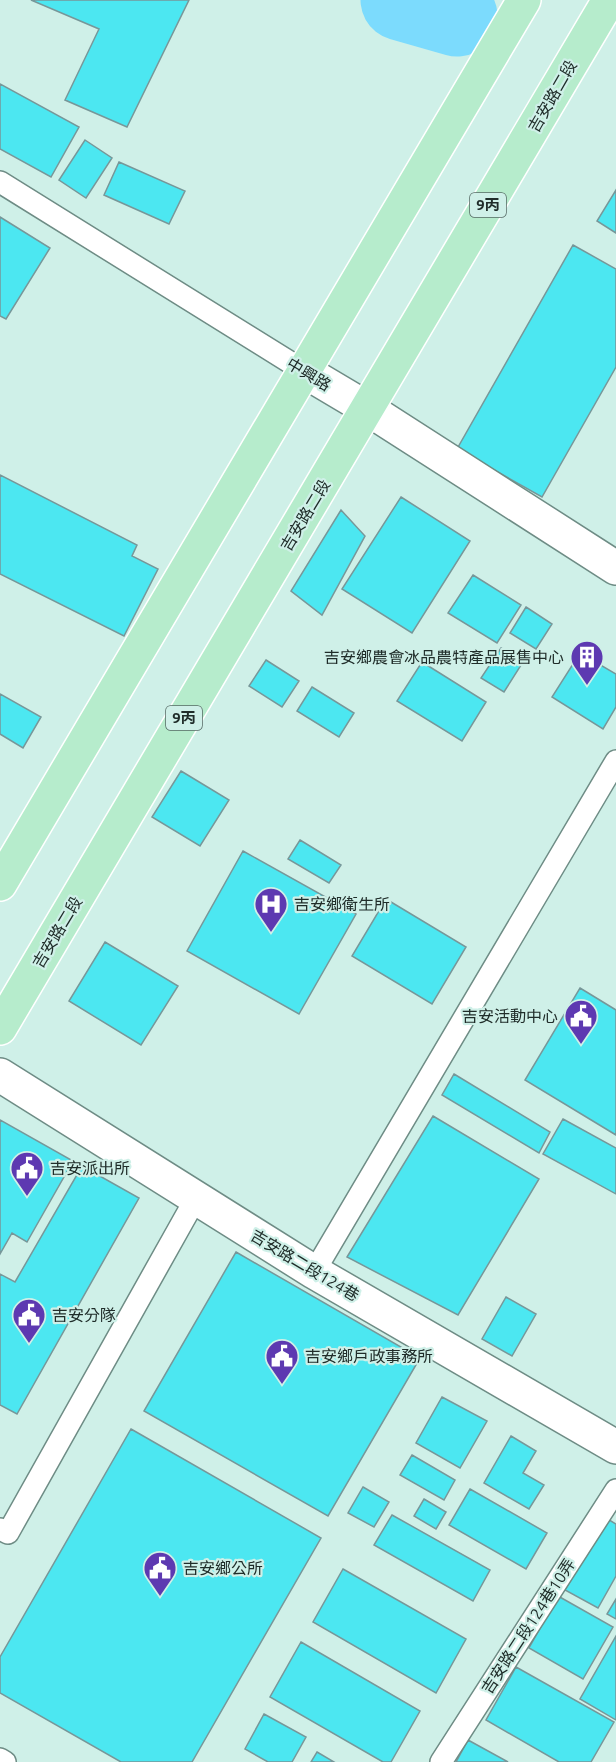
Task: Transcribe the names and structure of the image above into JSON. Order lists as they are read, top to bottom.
{
  "streets": {
    "main road": ["吉安路二段", "9丙"],
    "street": ["中興路", "吉安路二段124巷"],
    "lane": ["吉安路二段124巷10弄"]
  },
  "crossings": [
    ["吉安路二段", "中興路"]
  ],
  "places": {
    "building": ["吉安鄉農會冰品農特產品展售中心"],
    "hospital": ["吉安鄉衛生所"],
    "public building": [
      "吉安活動中心",
      "吉安派出所",
      "吉安分隊",
      "吉安鄉戶政事務所",
      "吉安鄉公所"
    ]
  }
}
